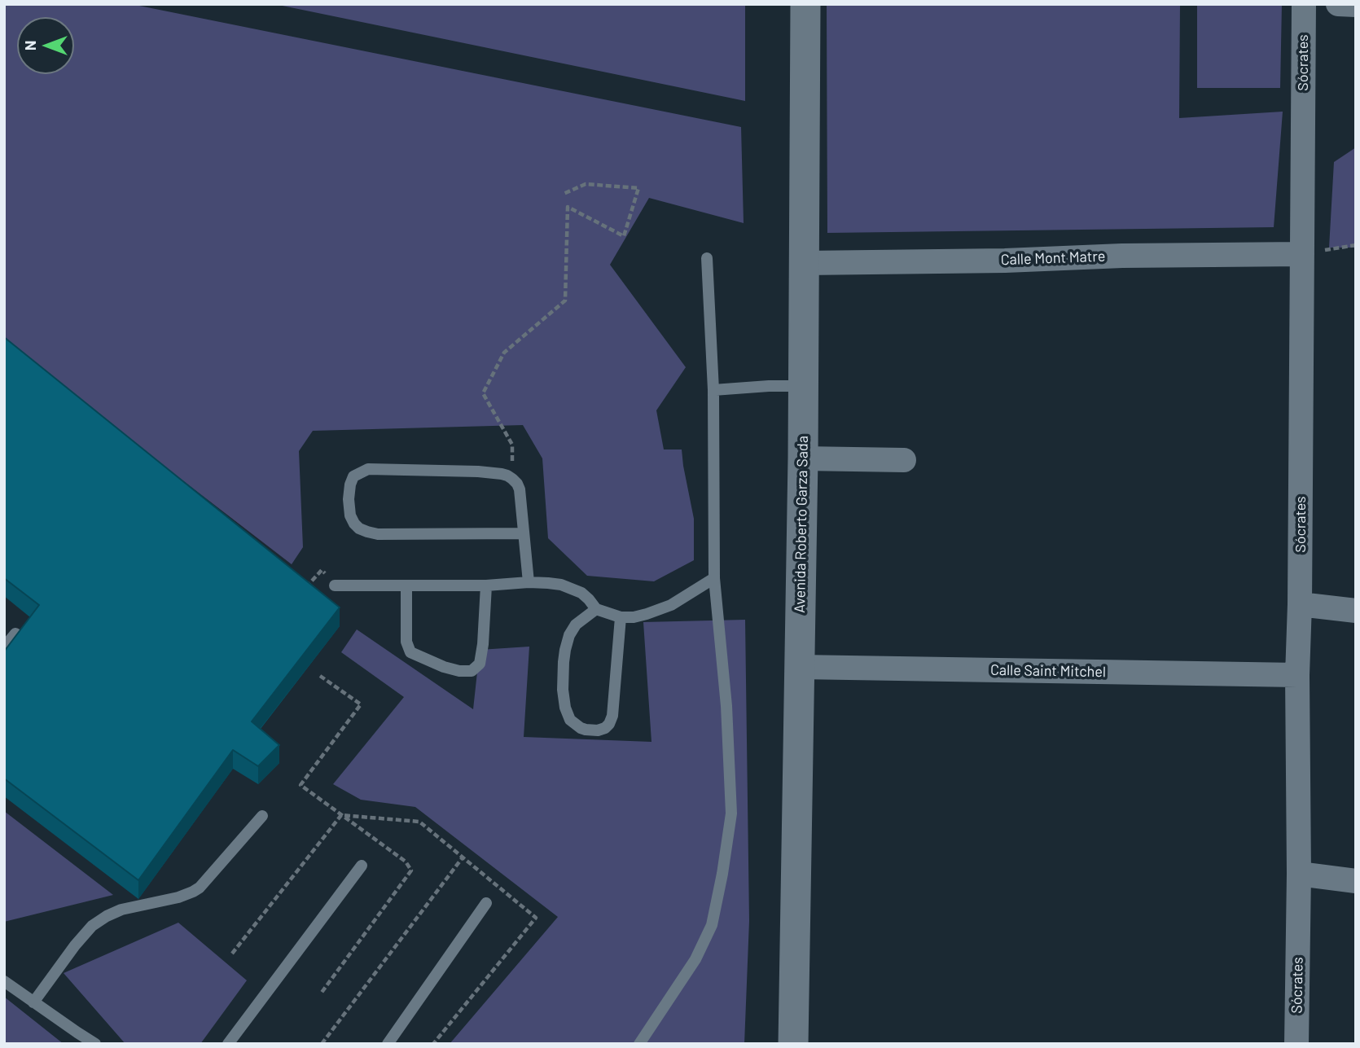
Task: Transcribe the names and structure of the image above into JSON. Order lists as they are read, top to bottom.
{
  "streets": {
    "street": [
      "Sócrates",
      "Calle Mont Matre",
      "Avenida Roberto Garza Sada",
      "Calle Saint Mitchel"
    ]
  },
  "crossings": [
    ["Sócrates", "Calle Mont Matre"],
    ["Sócrates", "Calle Saint Mitchel"],
    ["Calle Mont Matre", "Avenida Roberto Garza Sada"],
    ["Avenida Roberto Garza Sada", "Calle Saint Mitchel"]
  ],
  "north": "left"
}
